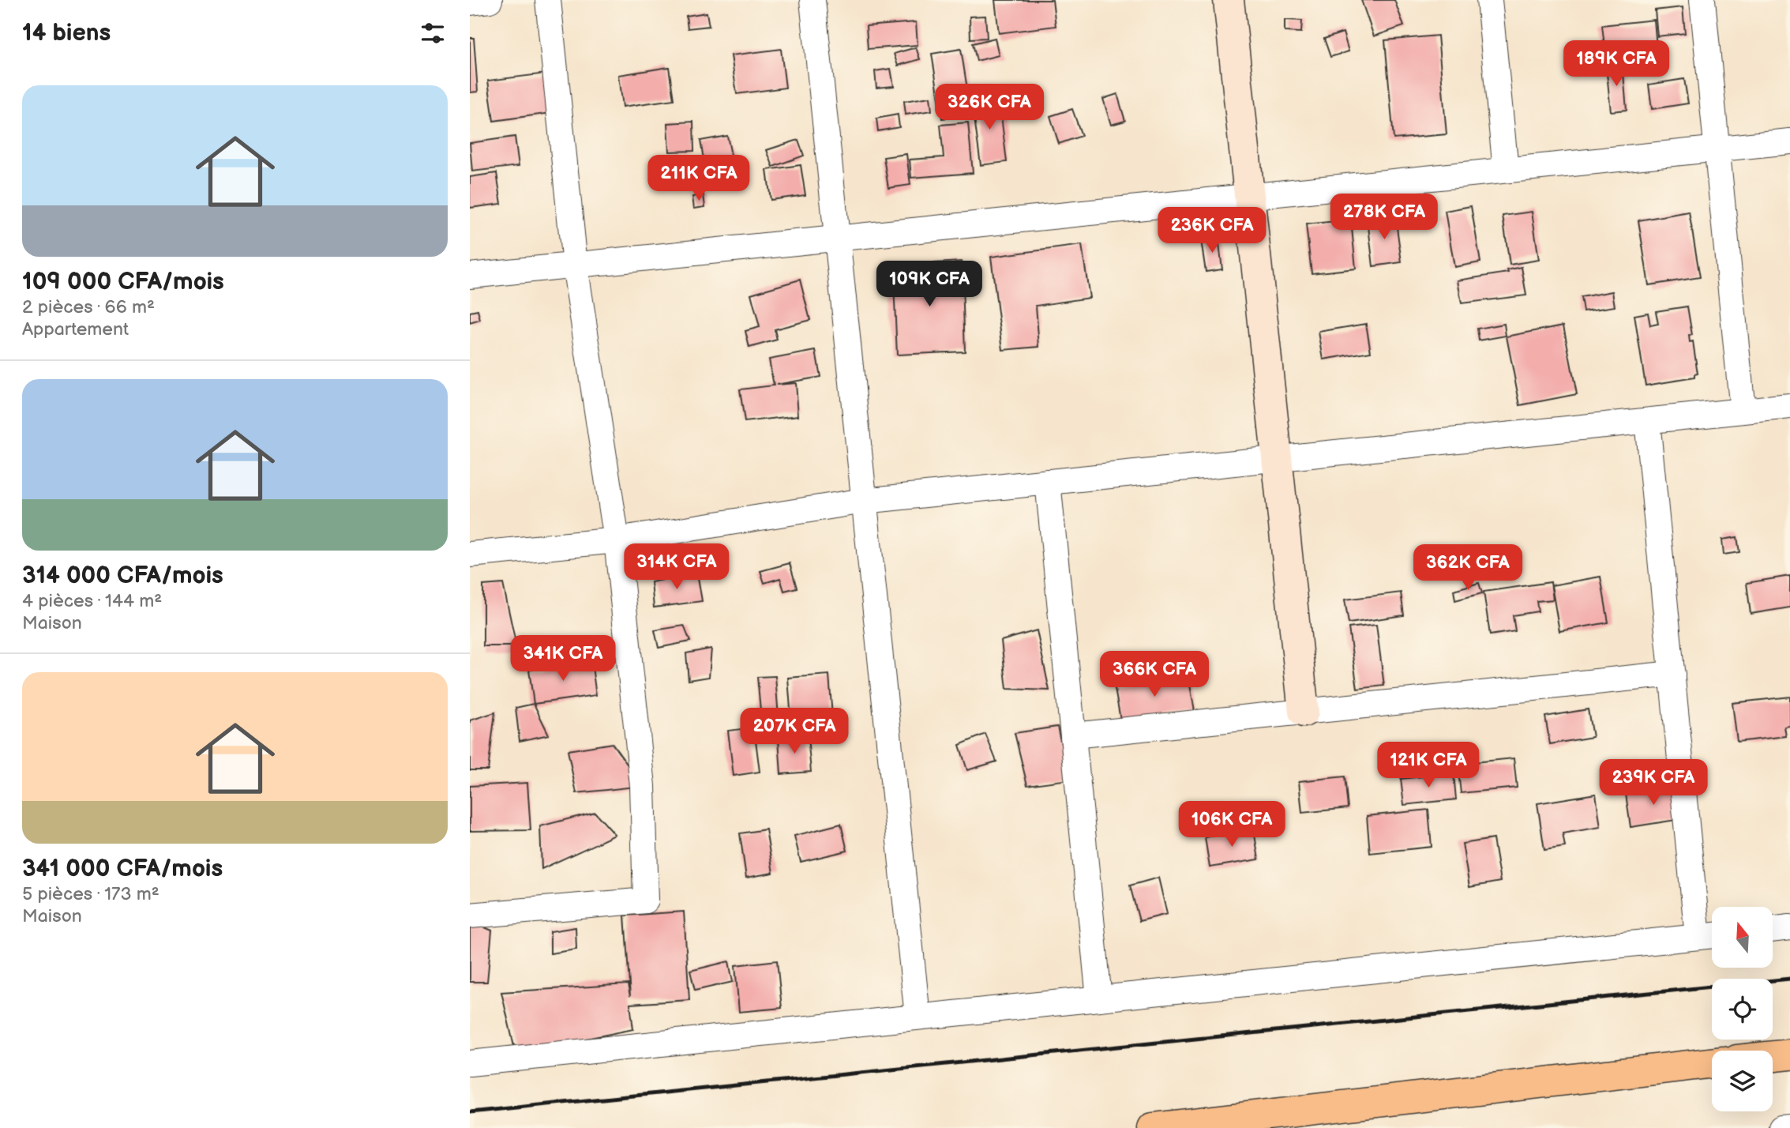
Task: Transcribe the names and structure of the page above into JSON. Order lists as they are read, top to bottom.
{
  "north": "top",
  "page": {
    "heading": "14 biens",
    "price": [
      "189K CFA",
      "326K CFA",
      "211K CFA",
      "278K CFA",
      "236K CFA",
      "109K CFA",
      "314K CFA",
      "362K CFA",
      "341K CFA",
      "366K CFA",
      "207K CFA",
      "121K CFA",
      "239K CFA",
      "106K CFA"
    ],
    "list": [
      {
        "name": "109 000 CFA/mois",
        "note": "2 pièces · 66 m² · Appartement"
      },
      {
        "name": "314 000 CFA/mois",
        "note": "4 pièces · 144 m² · Maison"
      },
      {
        "name": "341 000 CFA/mois",
        "note": "5 pièces · 173 m² · Maison"
      }
    ]
  }
}
